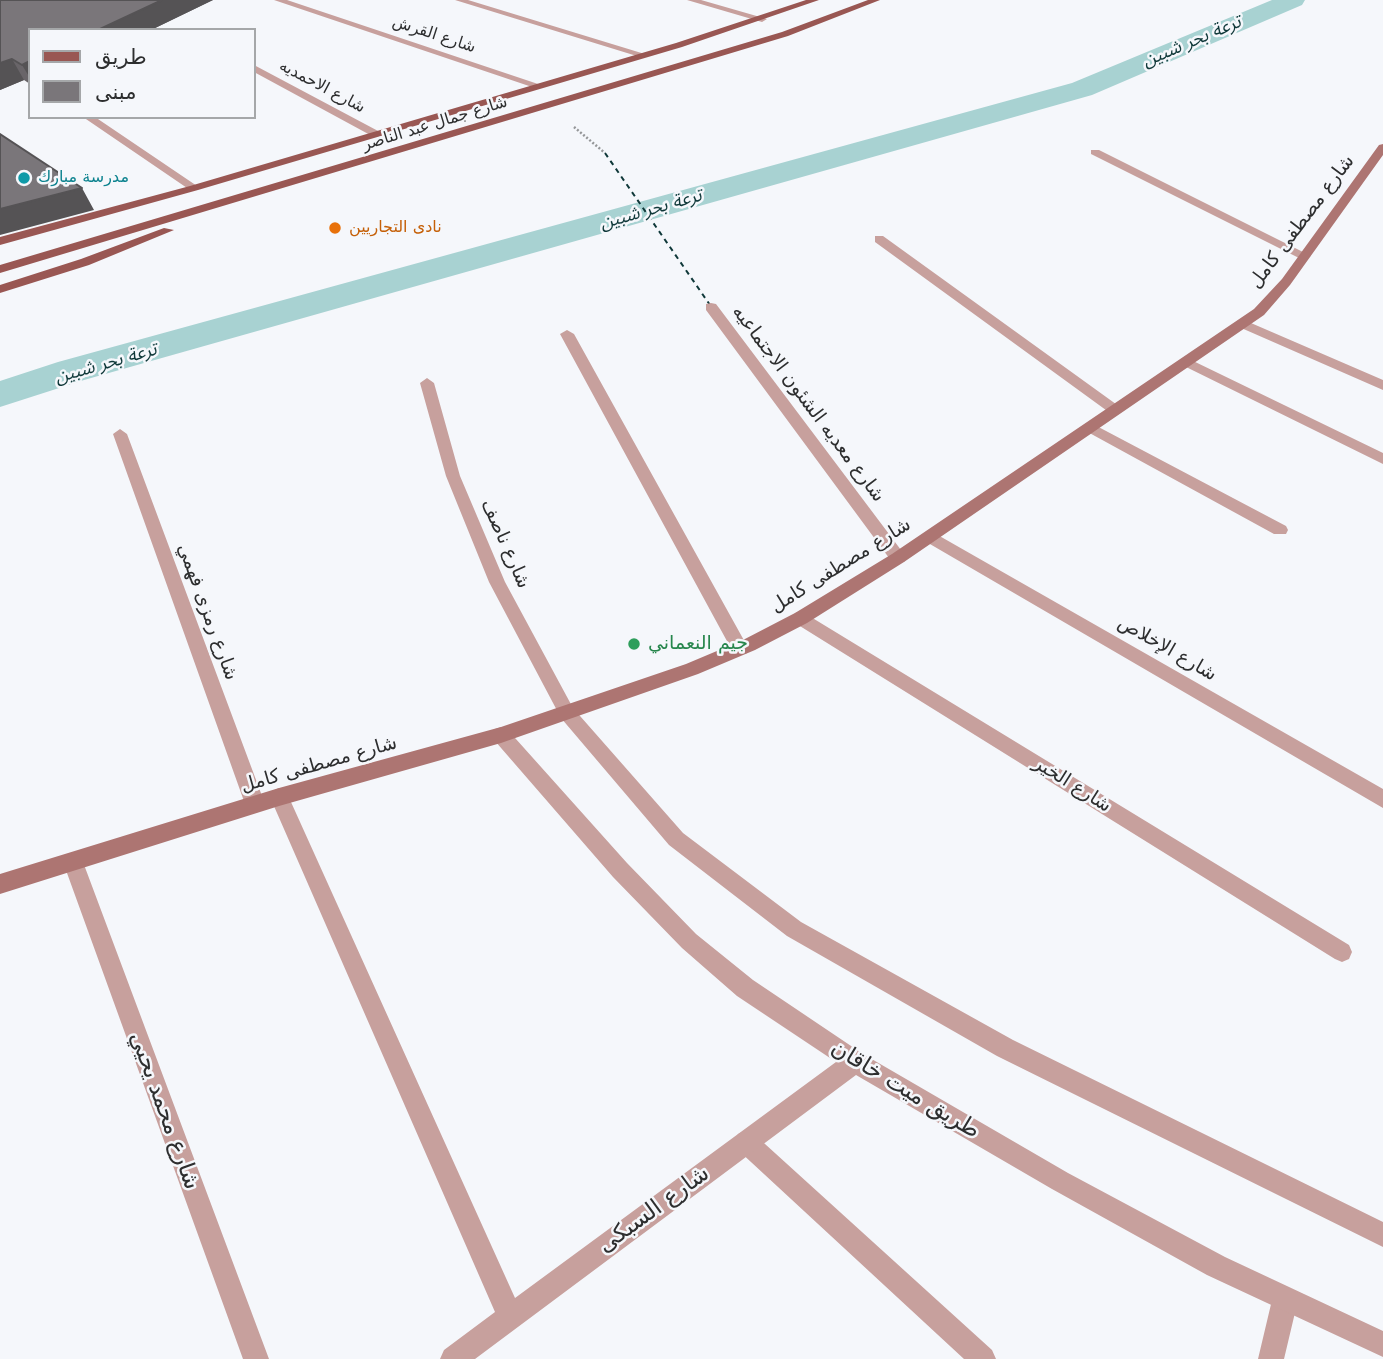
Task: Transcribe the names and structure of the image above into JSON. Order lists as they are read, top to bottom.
{
  "streets": {
    "main road": ["شارع جمال عبد الناصر", "شارع مصطفى كامل"],
    "street": [
      "شارع القرش",
      "شارع الاحمديه",
      "شارع معديه الشئون الاجتماعيه",
      "شارع ناصف",
      "شارع رمزى فهمي",
      "شارع الإخلاص",
      "شارع الخير",
      "طريق ميت خاقان",
      "شارع محمد يحيي",
      "شارع السبكى"
    ]
  },
  "crossings": [
    ["شارع القرش", "شارع جمال عبد الناصر"],
    ["شارع الاحمديه", "شارع جمال عبد الناصر"],
    ["شارع مصطفى كامل", "شارع معديه الشئون الاجتماعيه"],
    ["شارع مصطفى كامل", "شارع ناصف"],
    ["شارع مصطفى كامل", "شارع رمزى فهمي"],
    ["شارع مصطفى كامل", "شارع الإخلاص"],
    ["شارع مصطفى كامل", "شارع الخير"],
    ["شارع مصطفى كامل", "طريق ميت خاقان"],
    ["شارع مصطفى كامل", "شارع محمد يحيي"],
    ["طريق ميت خاقان", "شارع السبكى"]
  ],
  "water": ["ترعة بحر شبين"],
  "places": ["مدرسة مبارك", "نادى التجاريين", "جيم النعماني"],
  "legend": ["طريق", "مبنى"]
}
